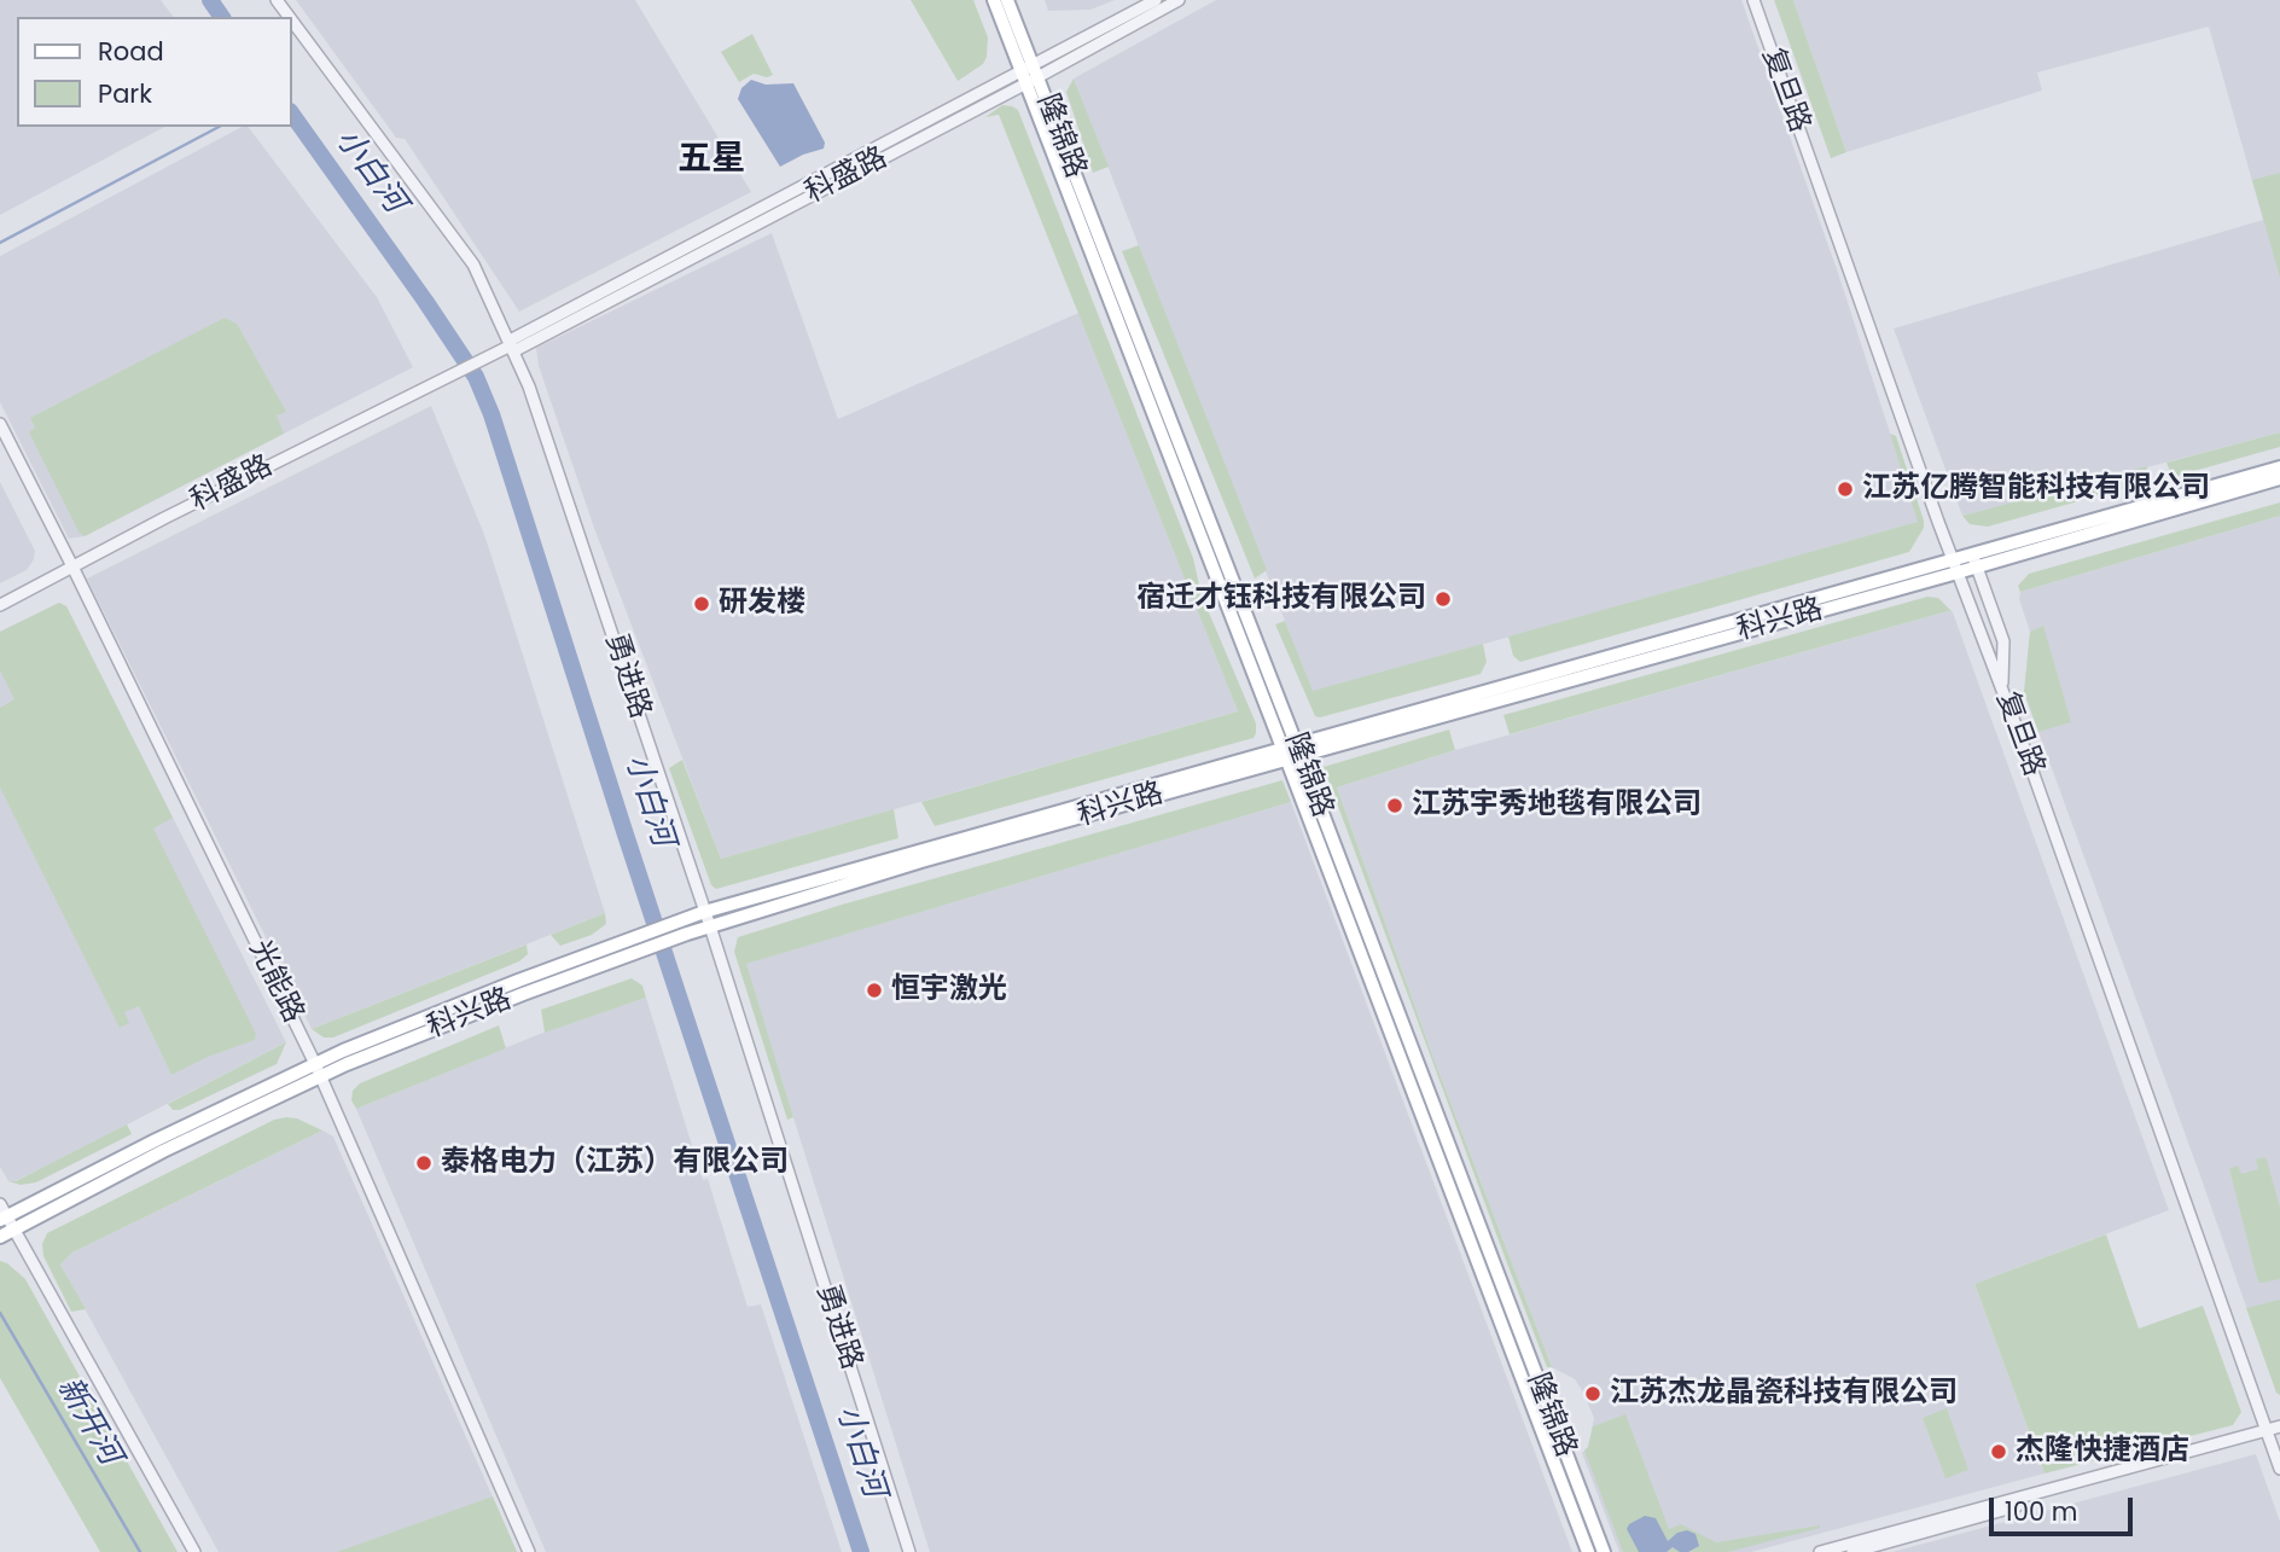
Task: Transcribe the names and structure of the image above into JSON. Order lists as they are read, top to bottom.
{
  "streets": {
    "main road": ["隆锦路", "科兴路"],
    "street": [
      "复旦路",
      "科盛路",
      "勇进路",
      "光能路"
    ]
  },
  "crossings": [
    ["复旦路", "科兴路"],
    ["隆锦路", "科盛路"],
    ["隆锦路", "科兴路"],
    ["科盛路", "勇进路"],
    ["科盛路", "光能路"],
    ["科兴路", "勇进路"],
    ["科兴路", "光能路"]
  ],
  "districts": ["五星"],
  "water": ["小白河", "新开河"],
  "places": [
    "江苏亿腾智能科技有限公司",
    "宿迁才钰科技有限公司",
    "研发楼",
    "江苏宇秀地毯有限公司",
    "恒宇激光",
    "泰格电力（江苏）有限公司",
    "江苏杰龙晶瓷科技有限公司",
    "杰隆快捷酒店"
  ],
  "legend": ["Road", "Park"],
  "scale_bar": "100 m"
}
